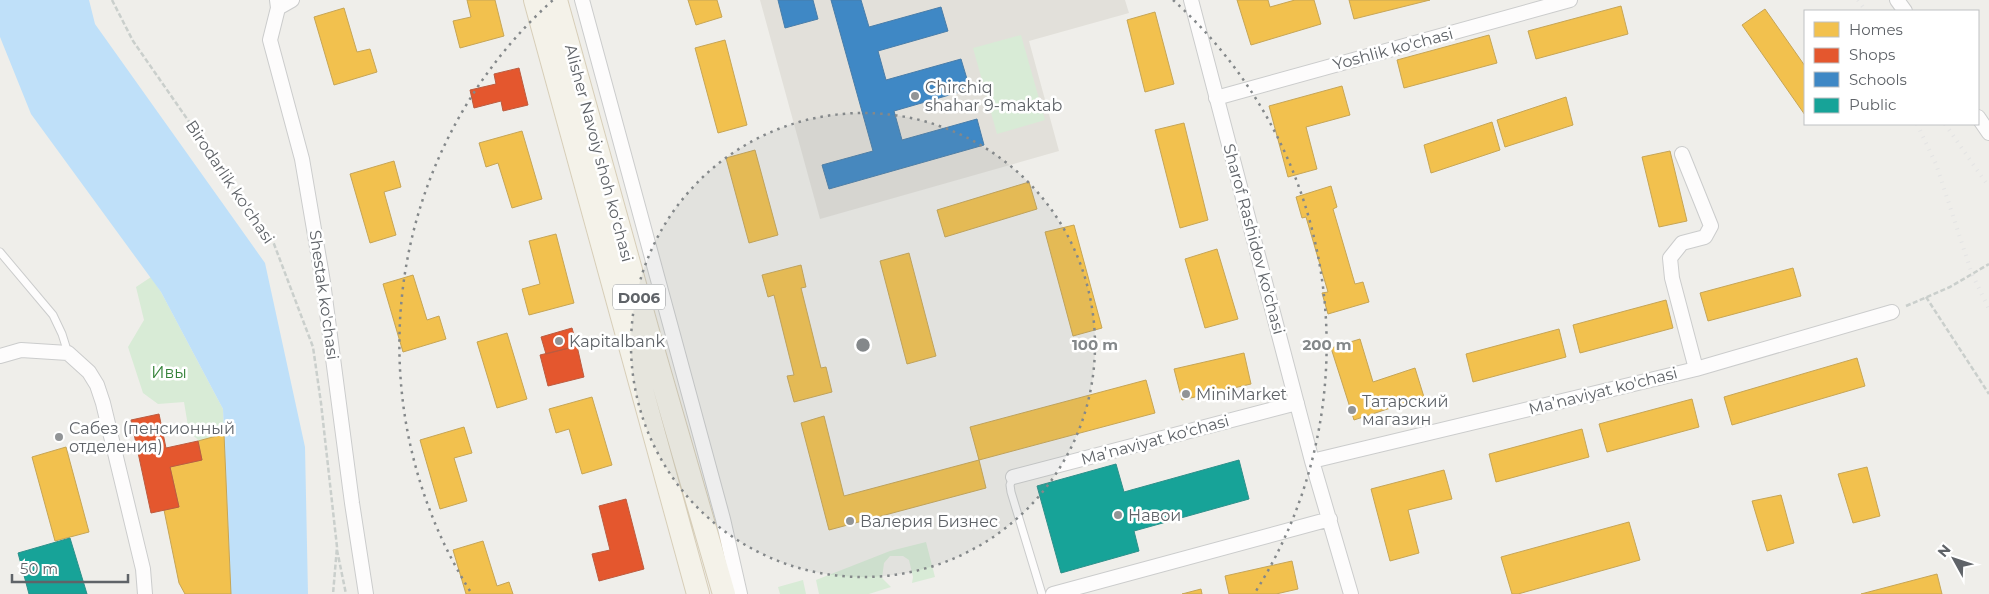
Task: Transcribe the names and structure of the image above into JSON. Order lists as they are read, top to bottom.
{
  "streets": {
    "main road": ["Alisher Navoiy shoh koʻchasi", "D006"],
    "street": [
      "Yoshlik ko'chasi",
      "Sharof Rashidov ko'chasi",
      "Shestak ko'chasi",
      "Ma’naviyat ko'chasi"
    ],
    "path": ["Birodarlik ko'chasi"]
  },
  "crossings": [
    ["Yoshlik ko'chasi", "Sharof Rashidov ko'chasi"],
    ["Sharof Rashidov ko'chasi", "Ma’naviyat ko'chasi"]
  ],
  "parks": ["Ивы"],
  "places": [
    "Chirchiq shahar 9-maktab",
    "Kapitalbank",
    "MiniMarket",
    "Татарский магазин",
    "Сабез (пенсионный отделения)",
    "Навои",
    "Валерия Бизнес"
  ],
  "legend": [
    "Homes",
    "Shops",
    "Schools",
    "Public"
  ],
  "scale_bar": "50 m",
  "north": "top left",
  "rings": ["100 m", "200 m"]
}
